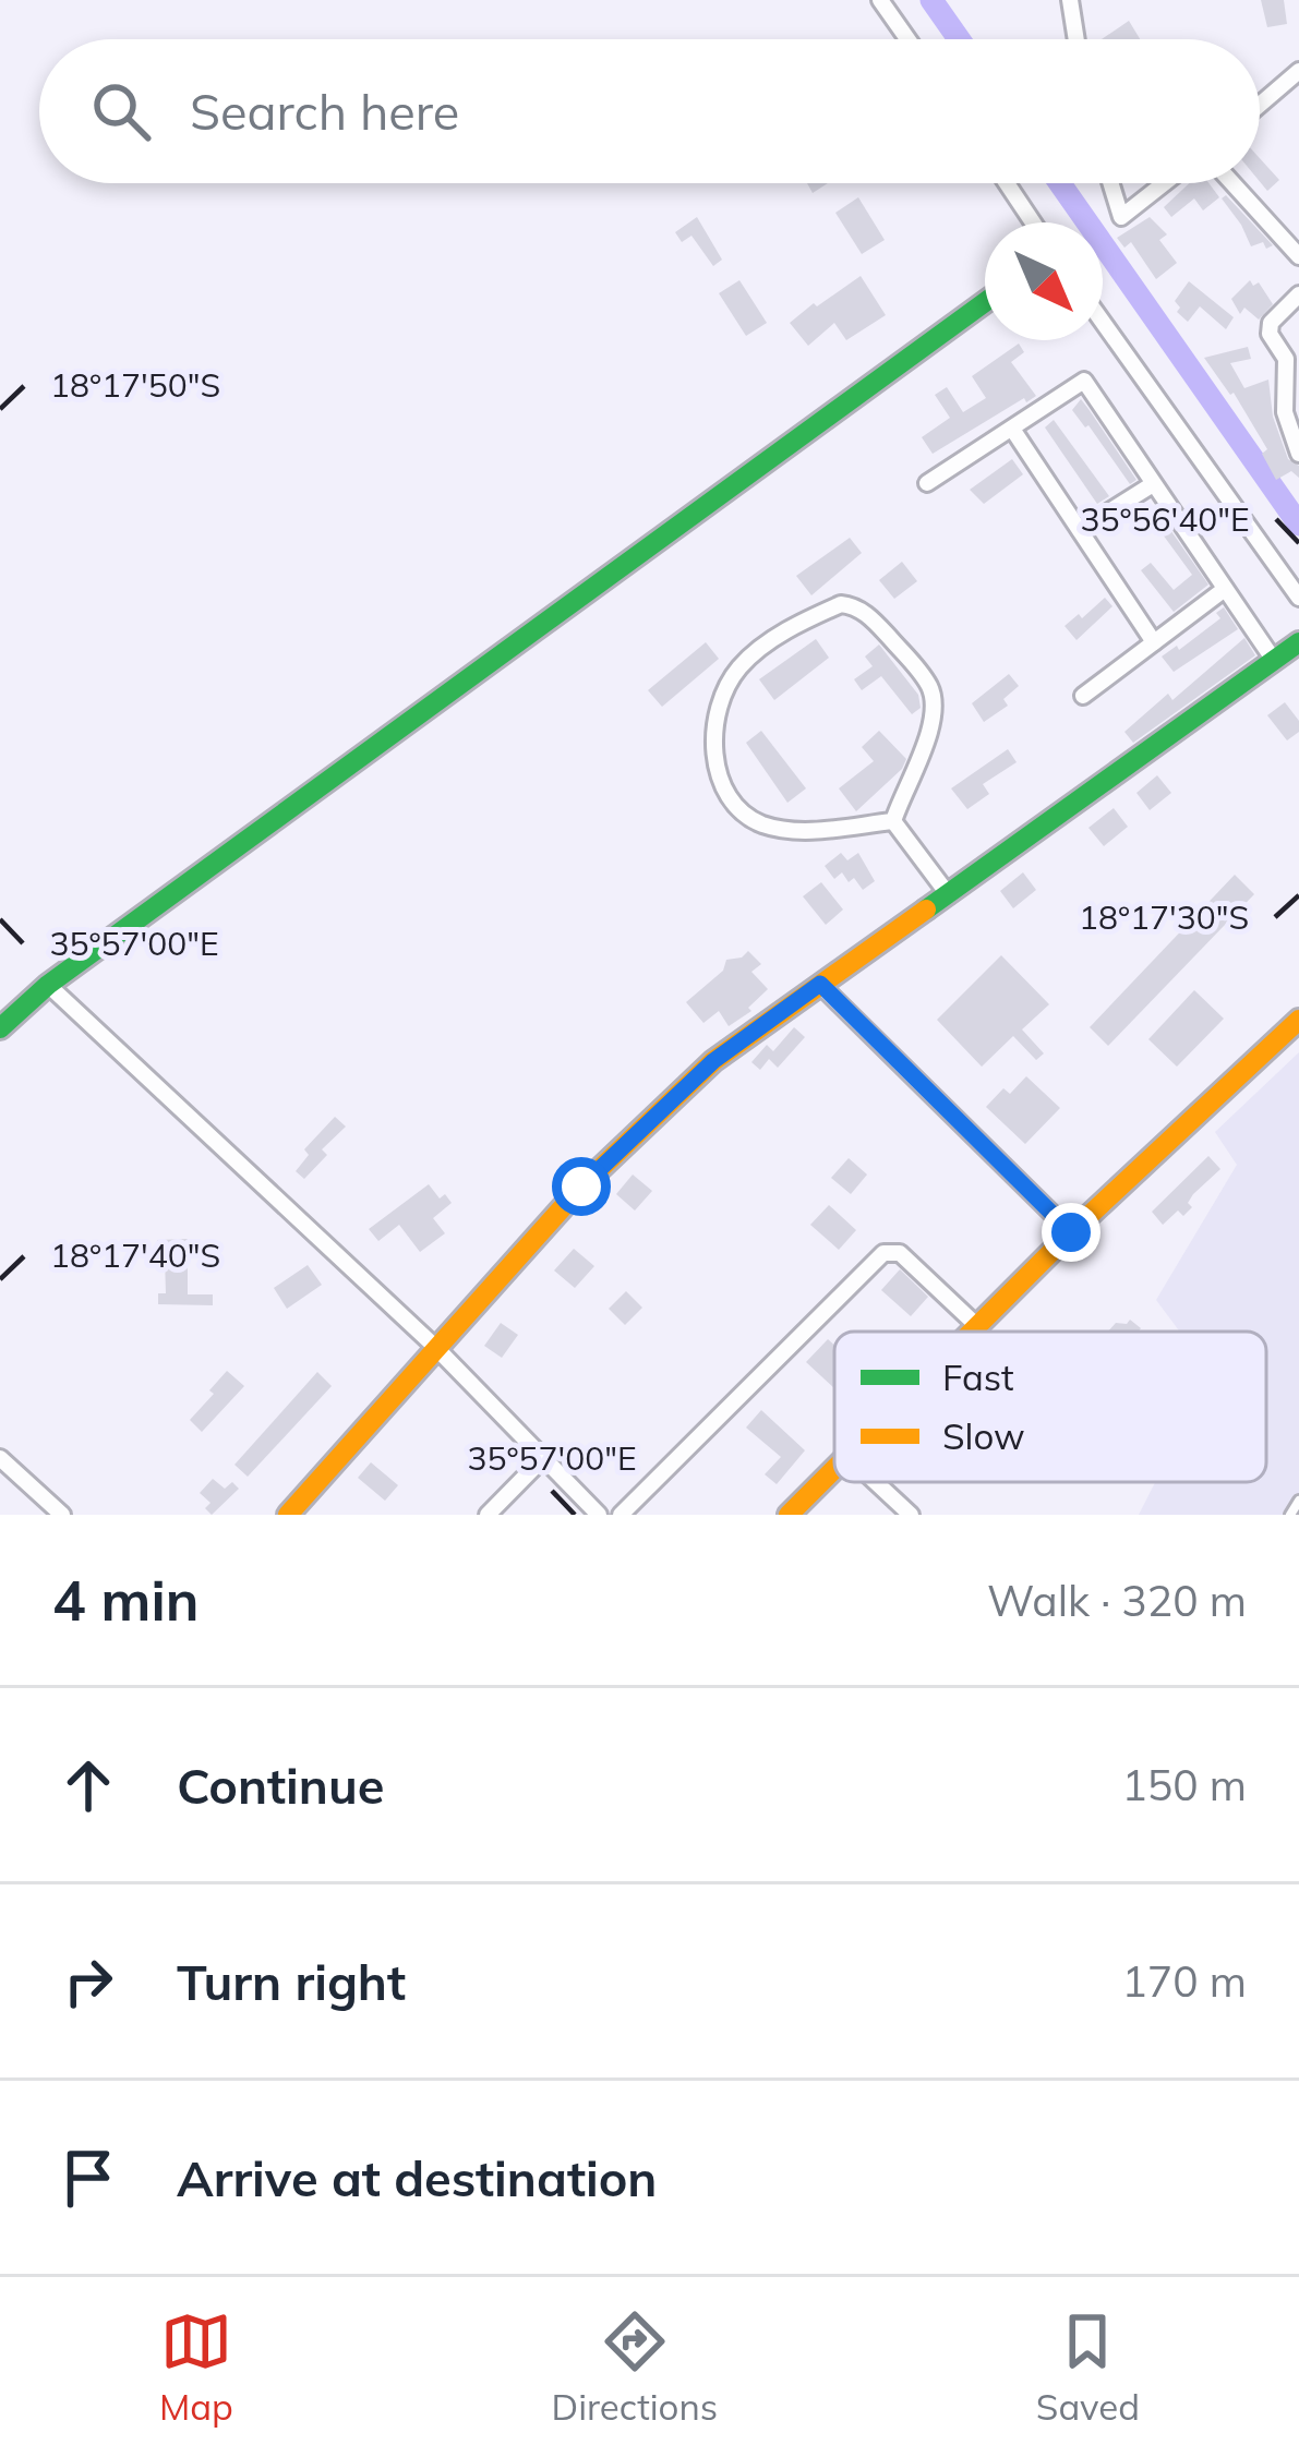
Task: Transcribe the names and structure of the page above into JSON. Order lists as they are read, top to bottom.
{
  "legend": ["Fast", "Slow"],
  "north": "bottom right",
  "page": {
    "search": "Search here",
    "heading": ["4 min", "Walk · 320 m"],
    "list": [
      ["Continue", "150 m"],
      ["Turn right", "170 m"],
      "Arrive at destination"
    ],
    "nav": ["Map", "Directions", "Saved"]
  },
  "coordinates": [
    "18°17'50\"S",
    "35°56'40\"E",
    "18°17'30\"S",
    "35°57'00\"E",
    "18°17'40\"S"
  ]
}
